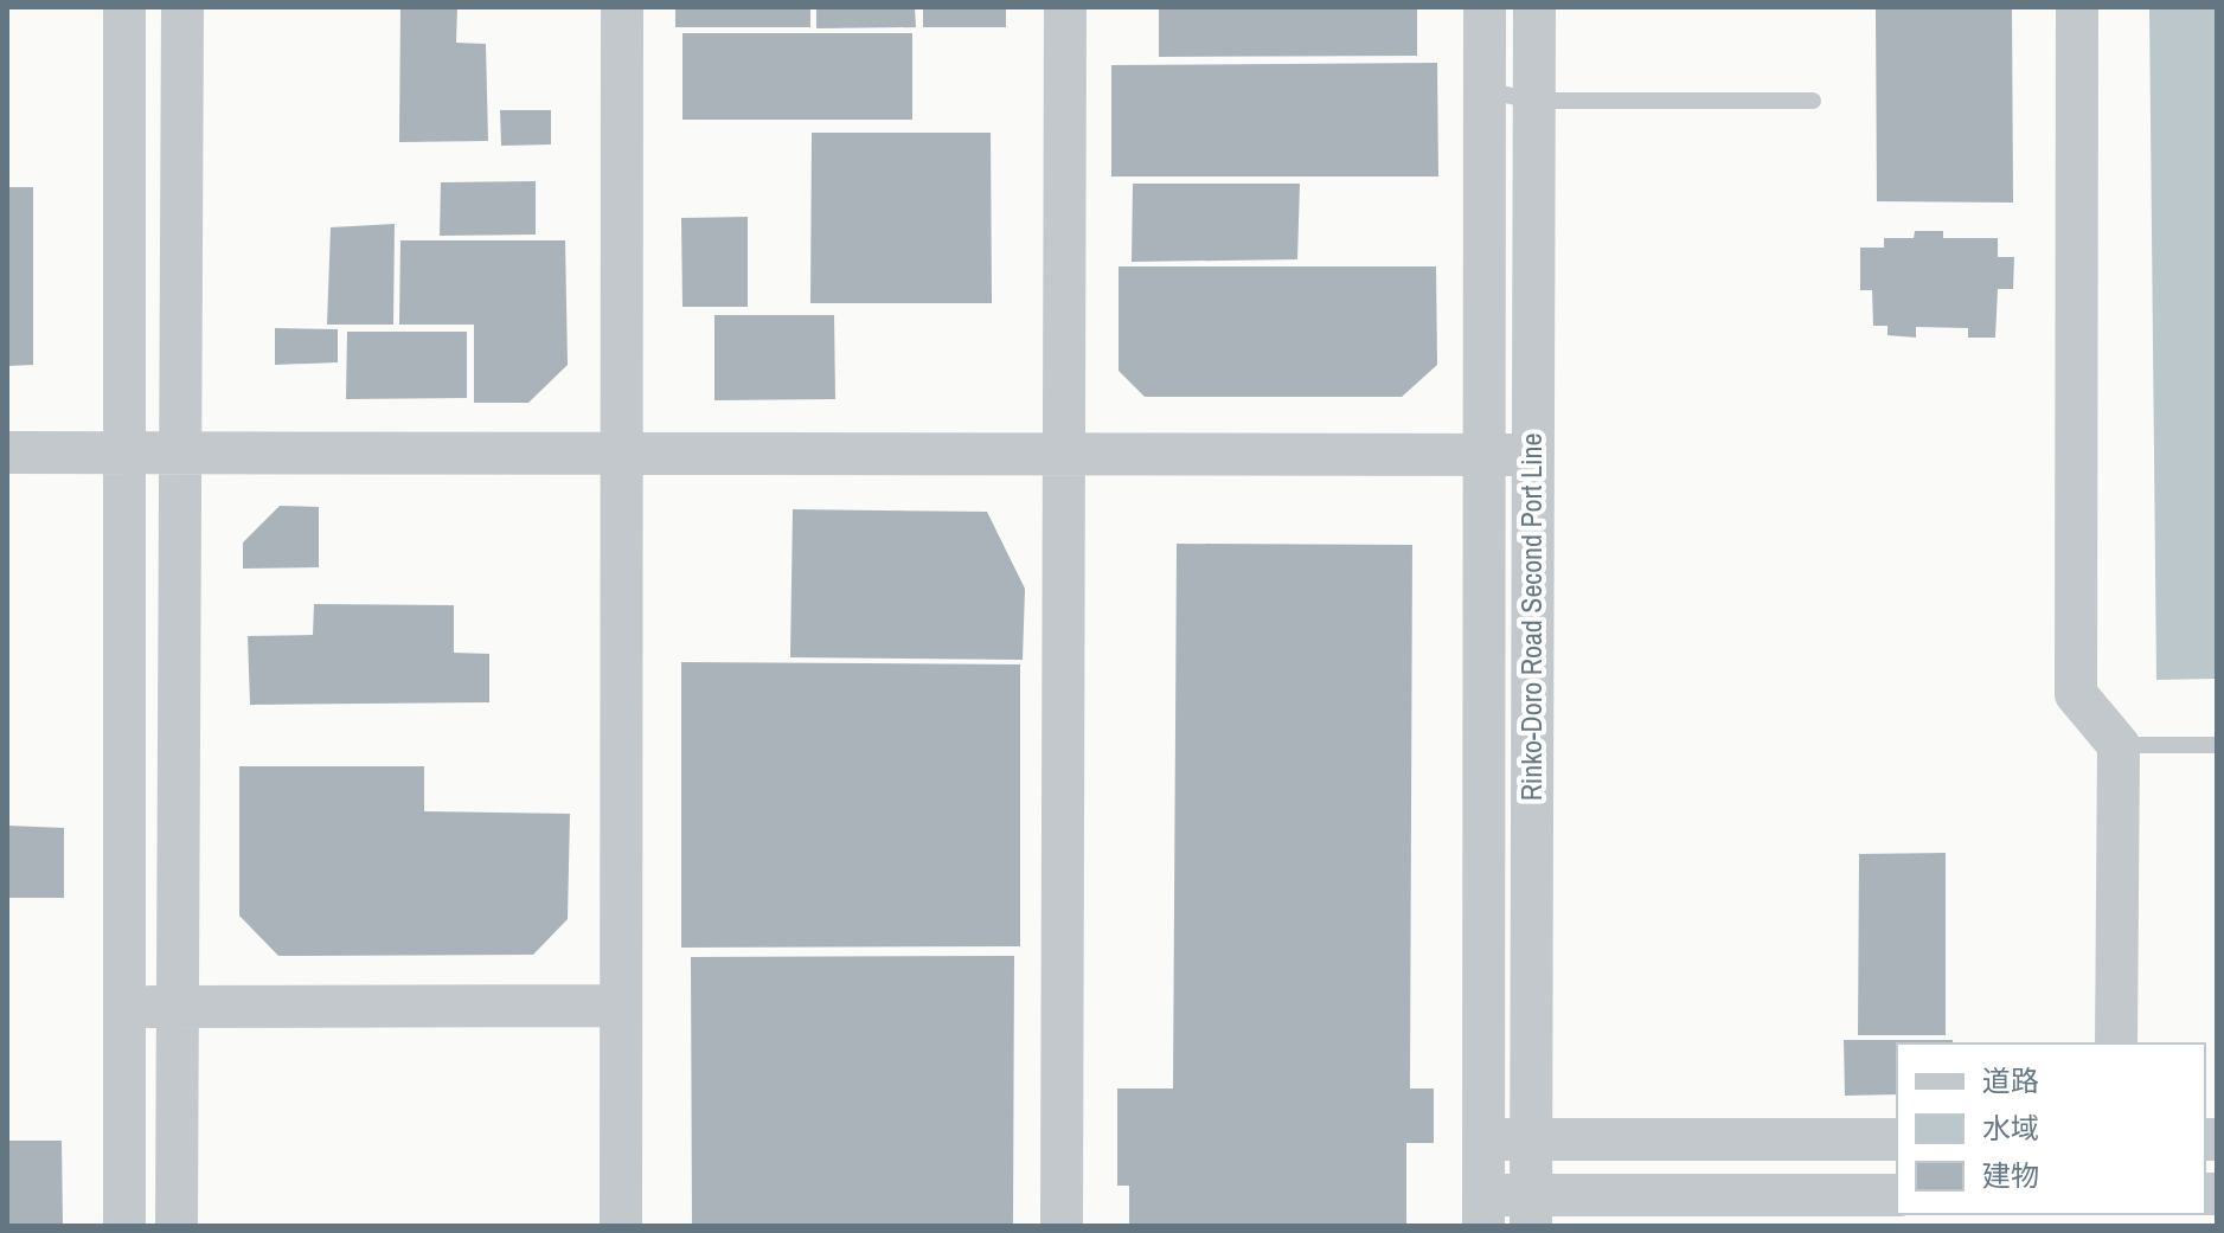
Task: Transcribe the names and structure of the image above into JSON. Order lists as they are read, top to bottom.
{
  "streets": {
    "street": ["Rinko-Doro Road Second Port Line"]
  },
  "legend": ["道路", "水域", "建物"]
}
